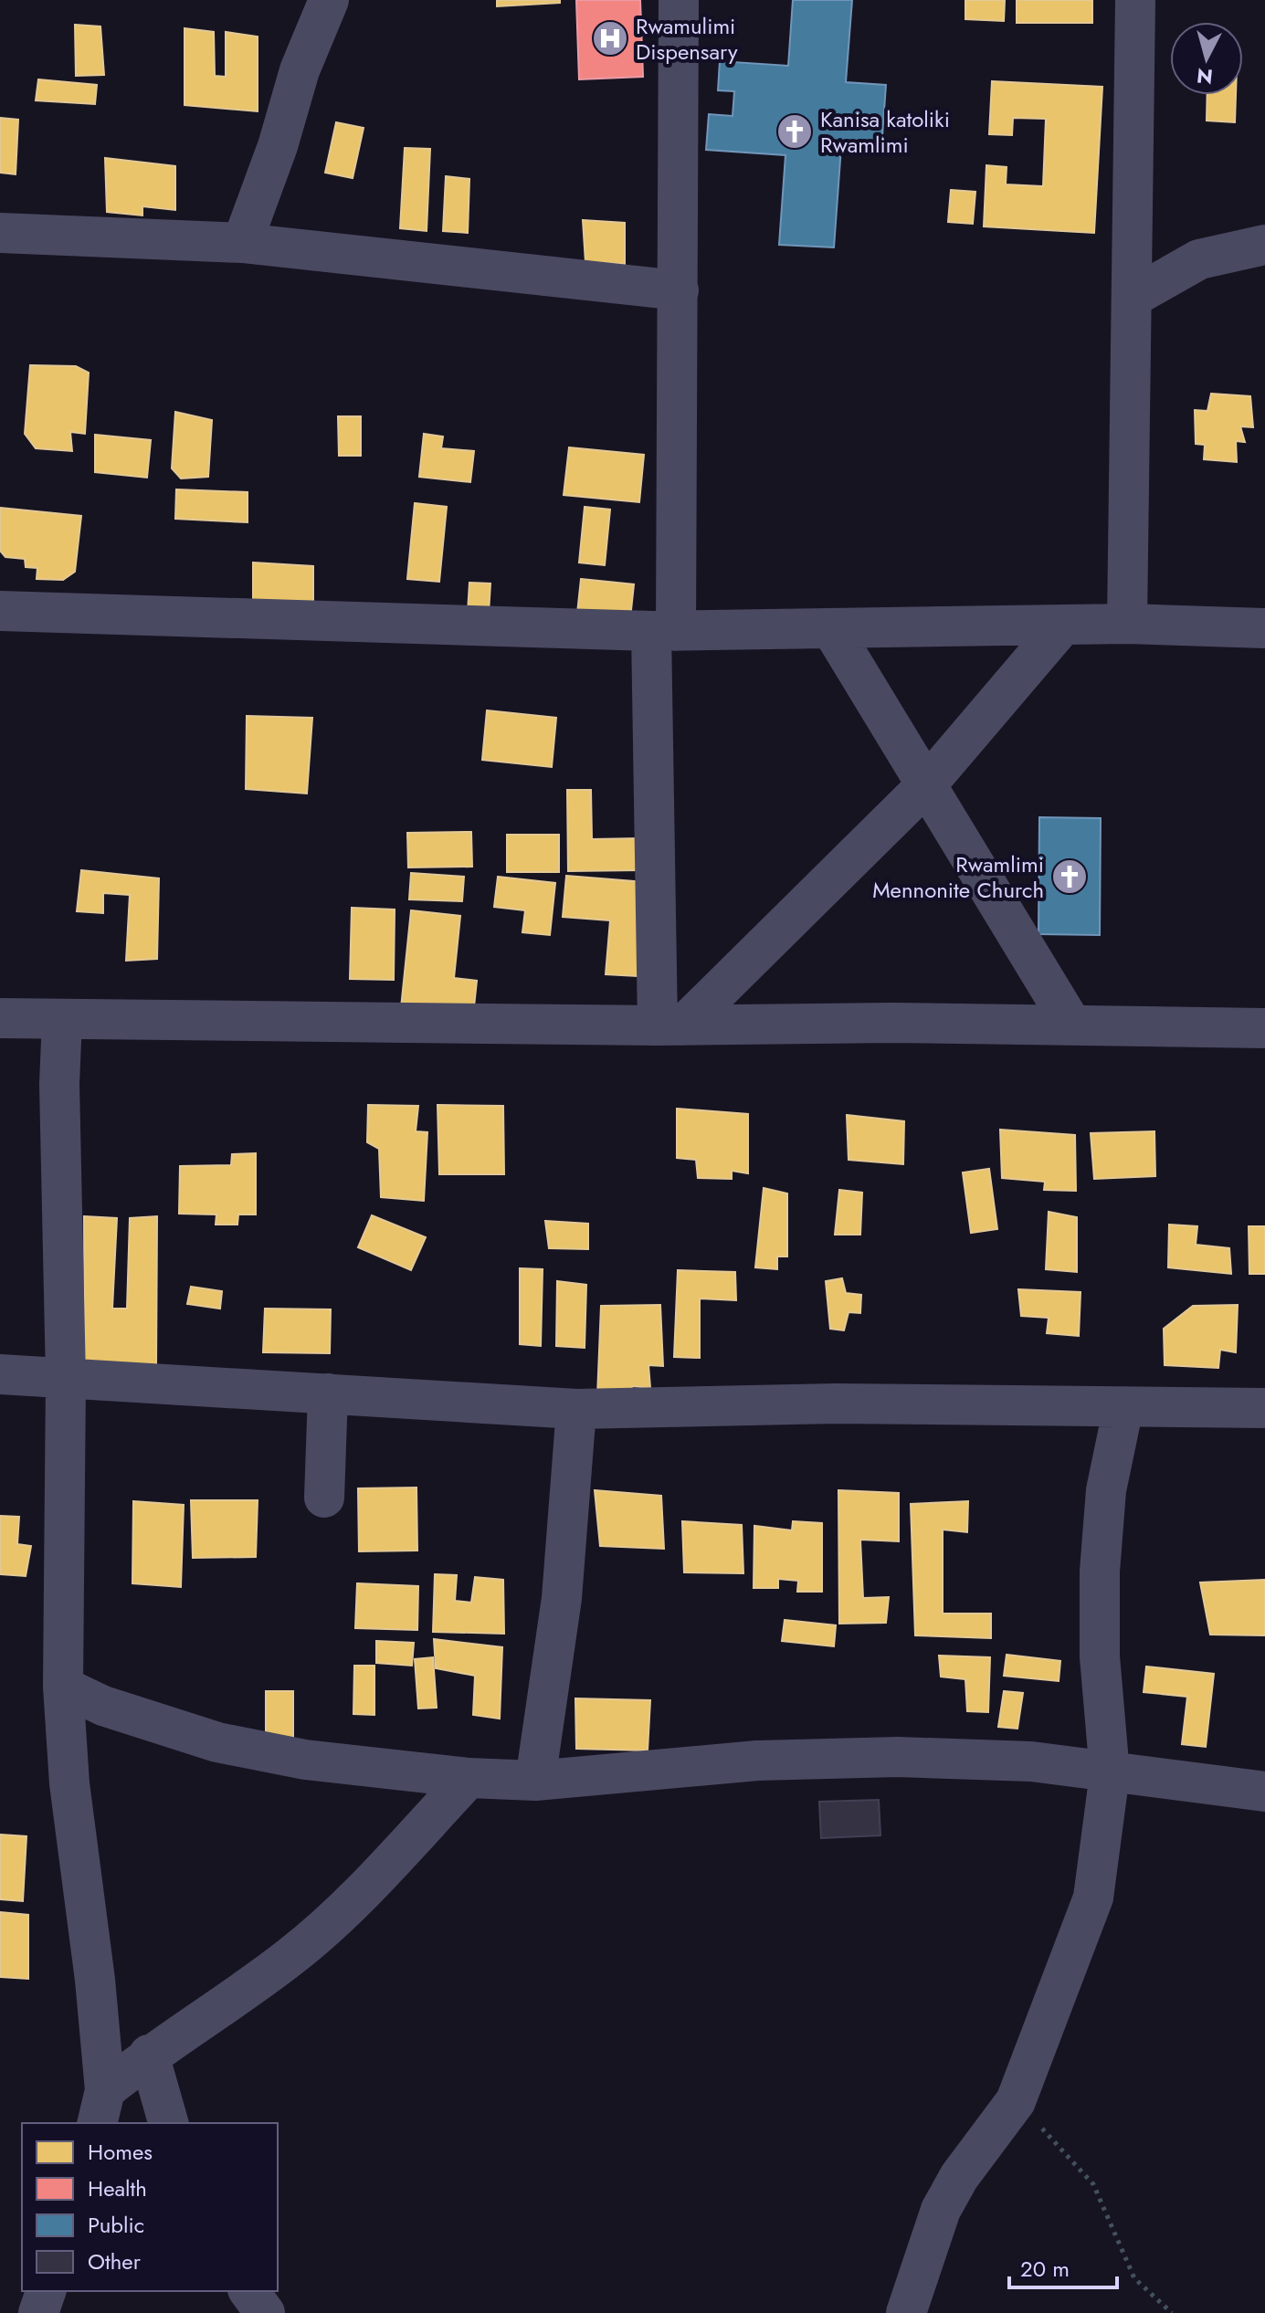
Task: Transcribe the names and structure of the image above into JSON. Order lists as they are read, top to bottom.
{
  "places": {
    "hospital": ["Rwamulimi Dispensary"],
    "church": ["Kanisa katoliki Rwamlimi", "Rwamlimi Mennonite Church"]
  },
  "legend": [
    "Homes",
    "Health",
    "Public",
    "Other"
  ],
  "scale_bar": "20 m",
  "north": "bottom"
}
